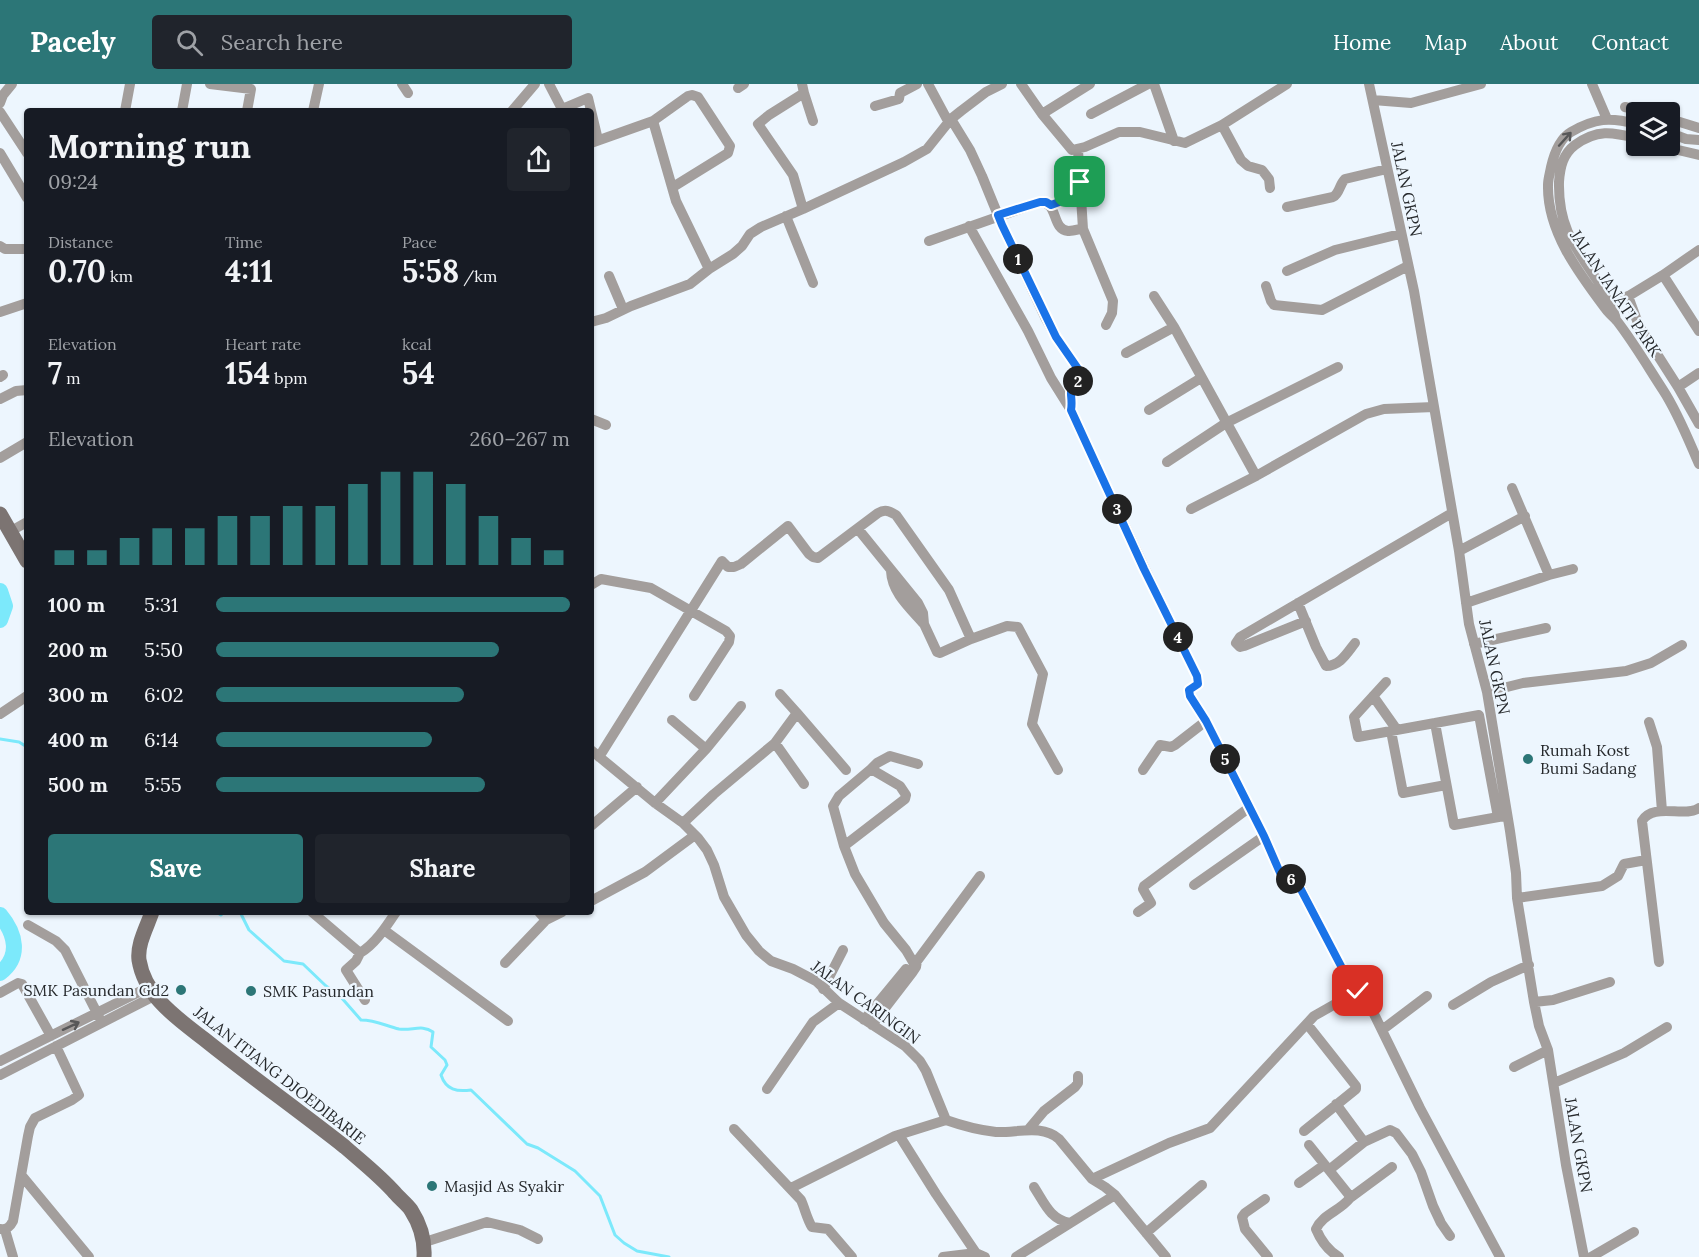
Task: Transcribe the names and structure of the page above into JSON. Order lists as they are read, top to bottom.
{
  "streets": {
    "main road": ["JALAN ITJANG DJOEDIBARIE"],
    "street": ["JALAN GKPN", "JALAN JANATI PARK", "JALAN CARINGIN"]
  },
  "one_way": ["JALAN JANATI PARK"],
  "places": [
    "Rumah Kost Bumi Sadang",
    "SMK Pasundan Gd2",
    "SMK Pasundan",
    "Masjid As Syakir"
  ],
  "page": {
    "header": "Pacely",
    "search": "Search here",
    "nav": [
      "Home",
      "Map",
      "About",
      "Contact"
    ],
    "heading": ["Morning run", "09:24"],
    "stats": [
      ["Distance", "0.70 km"],
      ["Time", "4:11"],
      ["Pace", "5:58 /km"],
      ["Elevation", "7 m"],
      ["Heart rate", "154 bpm"],
      ["kcal", "54"]
    ],
    "pins": [
      "1",
      "2",
      "3",
      "4",
      "5",
      "6"
    ],
    "chart": ["Elevation", "260–267 m"],
    "list": [
      {
        "name": "100 m",
        "note": "5:31"
      },
      {
        "name": "200 m",
        "note": "5:50"
      },
      {
        "name": "300 m",
        "note": "6:02"
      },
      {
        "name": "400 m",
        "note": "6:14"
      },
      {
        "name": "500 m",
        "note": "5:55"
      }
    ],
    "buttons": ["Save", "Share"]
  }
}
